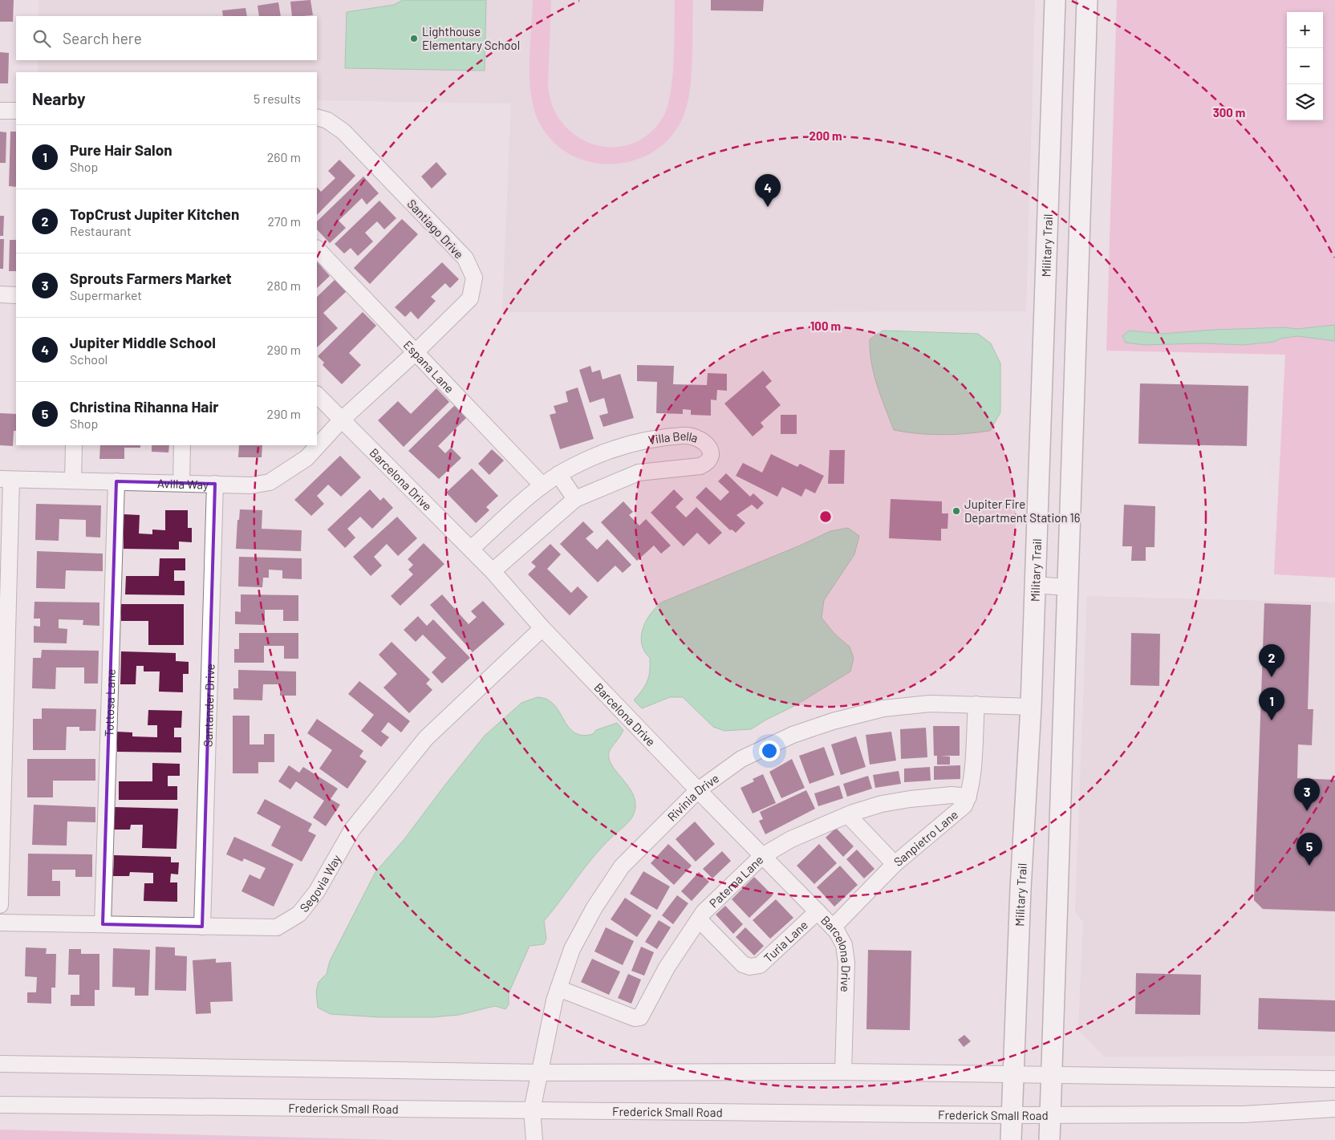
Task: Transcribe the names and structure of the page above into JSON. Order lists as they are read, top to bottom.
{
  "streets": {
    "main road": ["Military Trail"],
    "street": [
      "Santiago Drive",
      "Espana Lane",
      "Villa Bella",
      "Barcelona Drive",
      "Avilla Way",
      "Tottosa Lane",
      "Santander Drive",
      "Rivinia Drive",
      "Sanpietro Lane",
      "Paterna Lane",
      "Segovia Way",
      "Turia Lane",
      "Frederick Small Road"
    ]
  },
  "crossings": [
    ["Santiago Drive", "Espana Lane"],
    ["Santiago Drive", "Barcelona Drive"],
    ["Santiago Drive", "Avilla Way"],
    ["Military Trail", "Rivinia Drive"],
    ["Military Trail", "Frederick Small Road"],
    ["Espana Lane", "Villa Bella"],
    ["Villa Bella", "Barcelona Drive"],
    ["Barcelona Drive", "Avilla Way"],
    ["Barcelona Drive", "Rivinia Drive"],
    ["Barcelona Drive", "Sanpietro Lane"],
    ["Barcelona Drive", "Paterna Lane"],
    ["Barcelona Drive", "Segovia Way"],
    ["Barcelona Drive", "Turia Lane"],
    ["Avilla Way", "Tottosa Lane"],
    ["Avilla Way", "Santander Drive"],
    ["Tottosa Lane", "Segovia Way"],
    ["Santander Drive", "Segovia Way"],
    ["Rivinia Drive", "Paterna Lane"],
    ["Rivinia Drive", "Frederick Small Road"],
    ["Sanpietro Lane", "Paterna Lane"],
    ["Paterna Lane", "Turia Lane"]
  ],
  "places": ["Lighthouse Elementary School", "Jupiter Fire Department Station 16"],
  "page": {
    "map_buttons": ["+", "−"],
    "search": "Search here",
    "heading": ["Nearby", "5 results"],
    "list": [
      {
        "mark": "1",
        "name": "Pure Hair Salon",
        "note": "Shop",
        "value": "260 m"
      },
      {
        "mark": "2",
        "name": "TopCrust Jupiter Kitchen",
        "note": "Restaurant",
        "value": "270 m"
      },
      {
        "mark": "3",
        "name": "Sprouts Farmers Market",
        "note": "Supermarket",
        "value": "280 m"
      },
      {
        "mark": "4",
        "name": "Jupiter Middle School",
        "note": "School",
        "value": "290 m"
      },
      {
        "mark": "5",
        "name": "Christina Rihanna Hair",
        "note": "Shop",
        "value": "290 m"
      }
    ],
    "pins": [
      "4",
      "2",
      "1",
      "3",
      "5"
    ]
  },
  "rings": ["300 m", "200 m", "100 m"]
}
